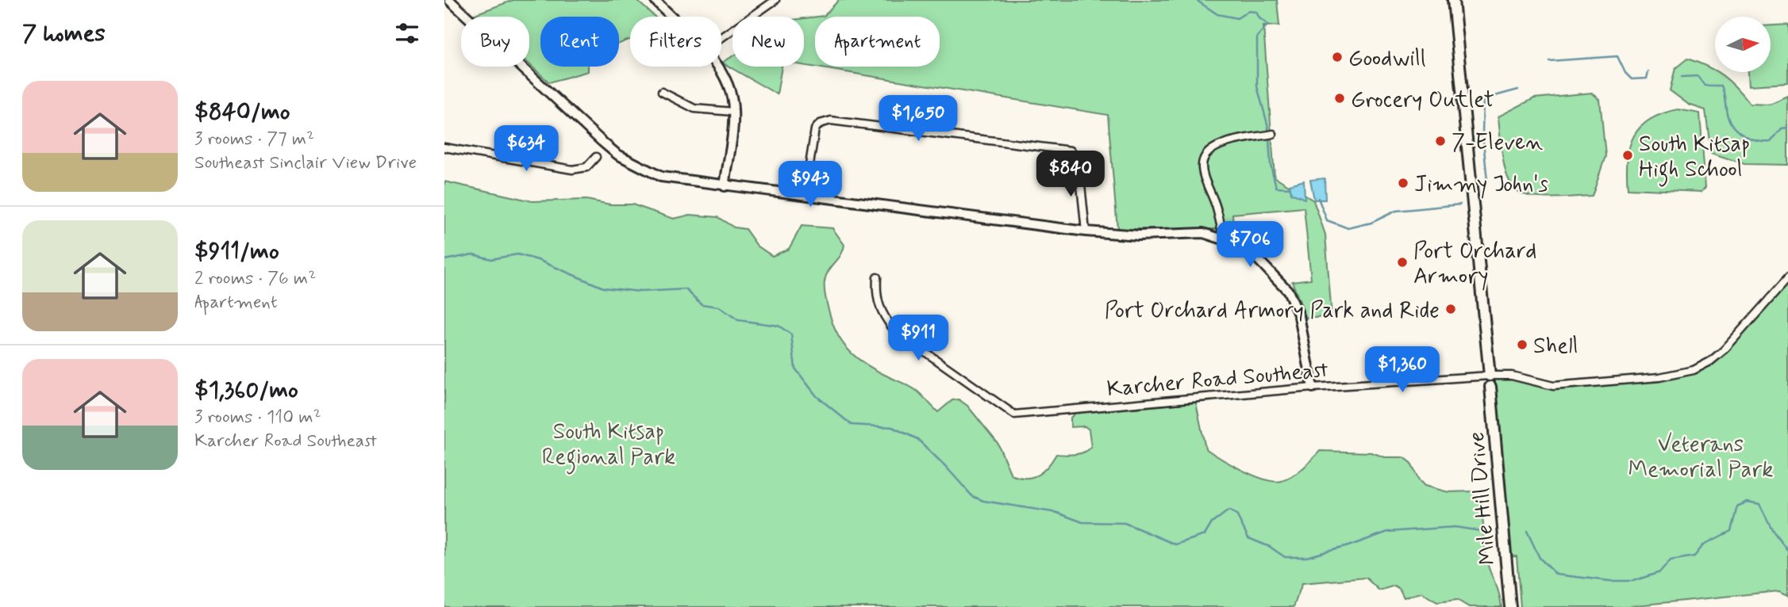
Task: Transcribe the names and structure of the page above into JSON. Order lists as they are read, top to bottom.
{
  "streets": {
    "main road": ["Mile Hill Drive"],
    "street": ["Karcher Road Southeast"]
  },
  "parks": ["South Kitsap Regional Park", "Veterans Memorial Park"],
  "places": [
    "Goodwill",
    "Grocery Outlet",
    "7-Eleven",
    "South Kitsap High School",
    "Jimmy John's",
    "Port Orchard Armory",
    "Port Orchard Armory Park and Ride",
    "Shell"
  ],
  "north": "right",
  "page": {
    "heading": "7 homes",
    "chip": [
      "Buy",
      "Rent",
      "Filters",
      "New",
      "Apartment"
    ],
    "list": [
      {
        "name": "$840/mo",
        "note": "3 rooms · 77 m² · Southeast Sinclair View Drive"
      },
      {
        "name": "$911/mo",
        "note": "2 rooms · 76 m² · Apartment"
      },
      {
        "name": "$1,360/mo",
        "note": "3 rooms · 110 m² · Karcher Road Southeast"
      }
    ],
    "price": [
      "$1,650",
      "$634",
      "$840",
      "$943",
      "$706",
      "$911",
      "$1,360"
    ]
  }
}
